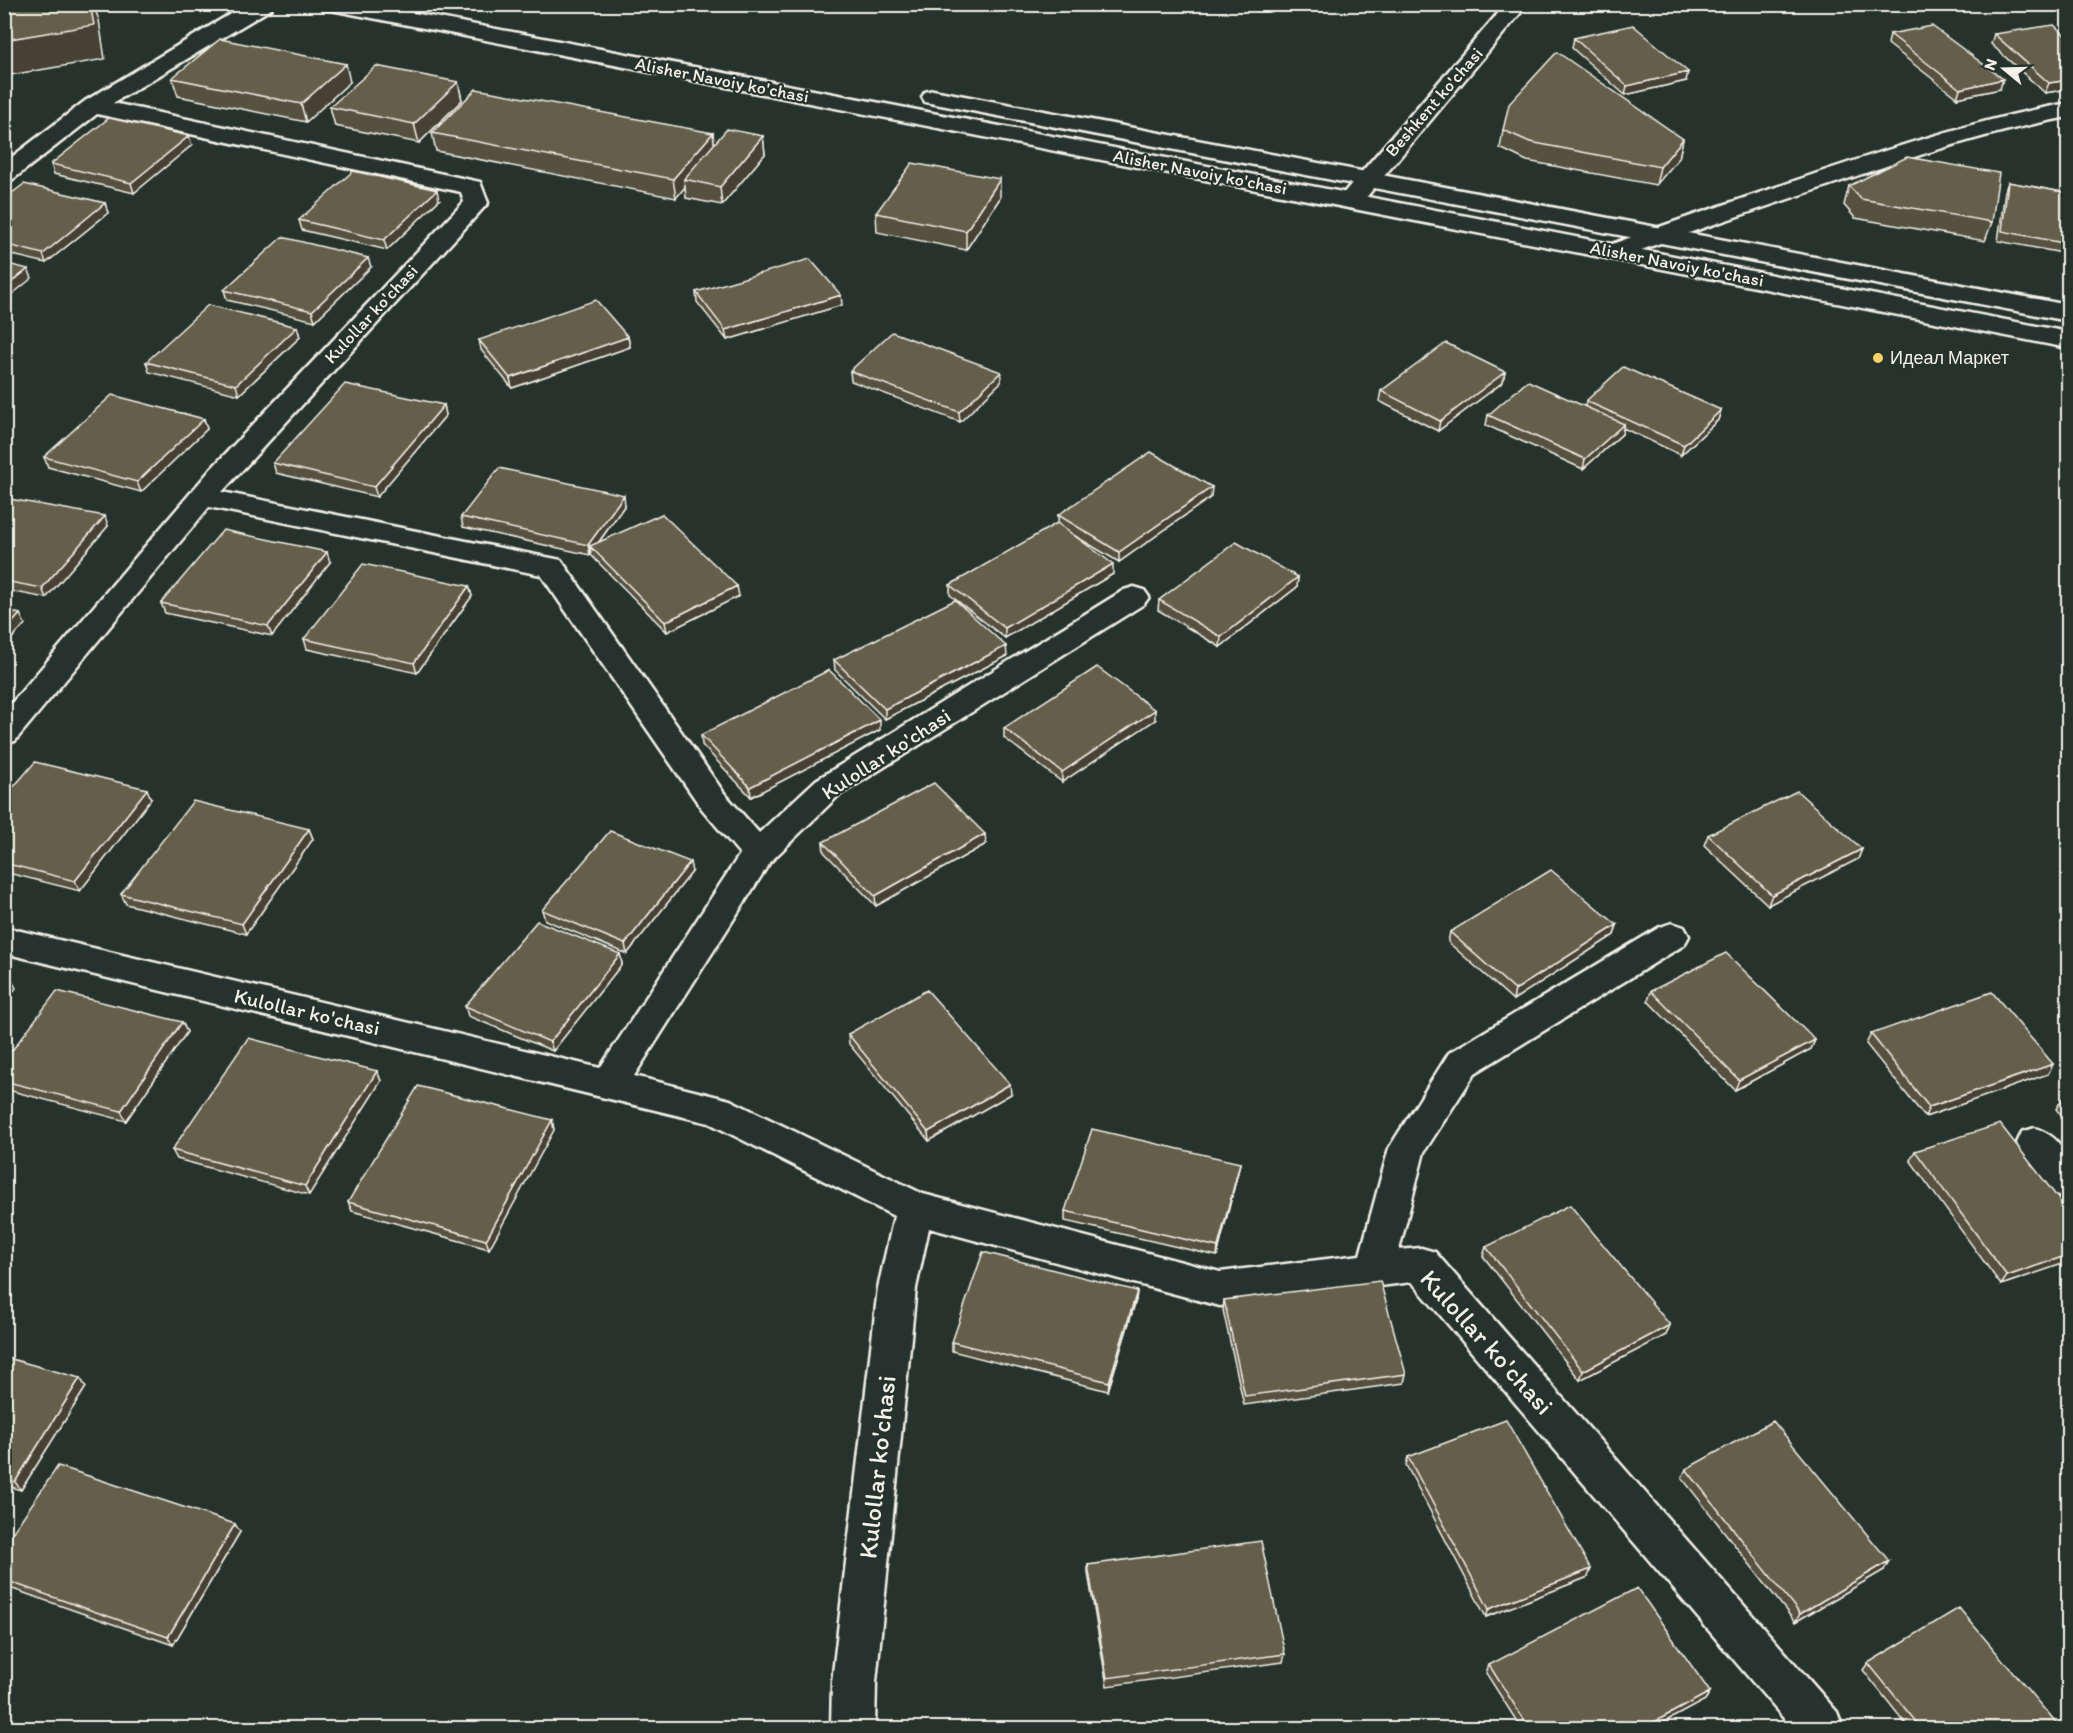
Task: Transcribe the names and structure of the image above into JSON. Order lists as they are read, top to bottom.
{
  "streets": {
    "street": ["Alisher Navoiy ko'chasi", "Beshkent ko'chasi", "Kulollar ko'chasi"]
  },
  "crossings": [
    ["Alisher Navoiy ko'chasi", "Beshkent ko'chasi"]
  ],
  "places": ["Идеал Маркет"],
  "north": "left"
}
